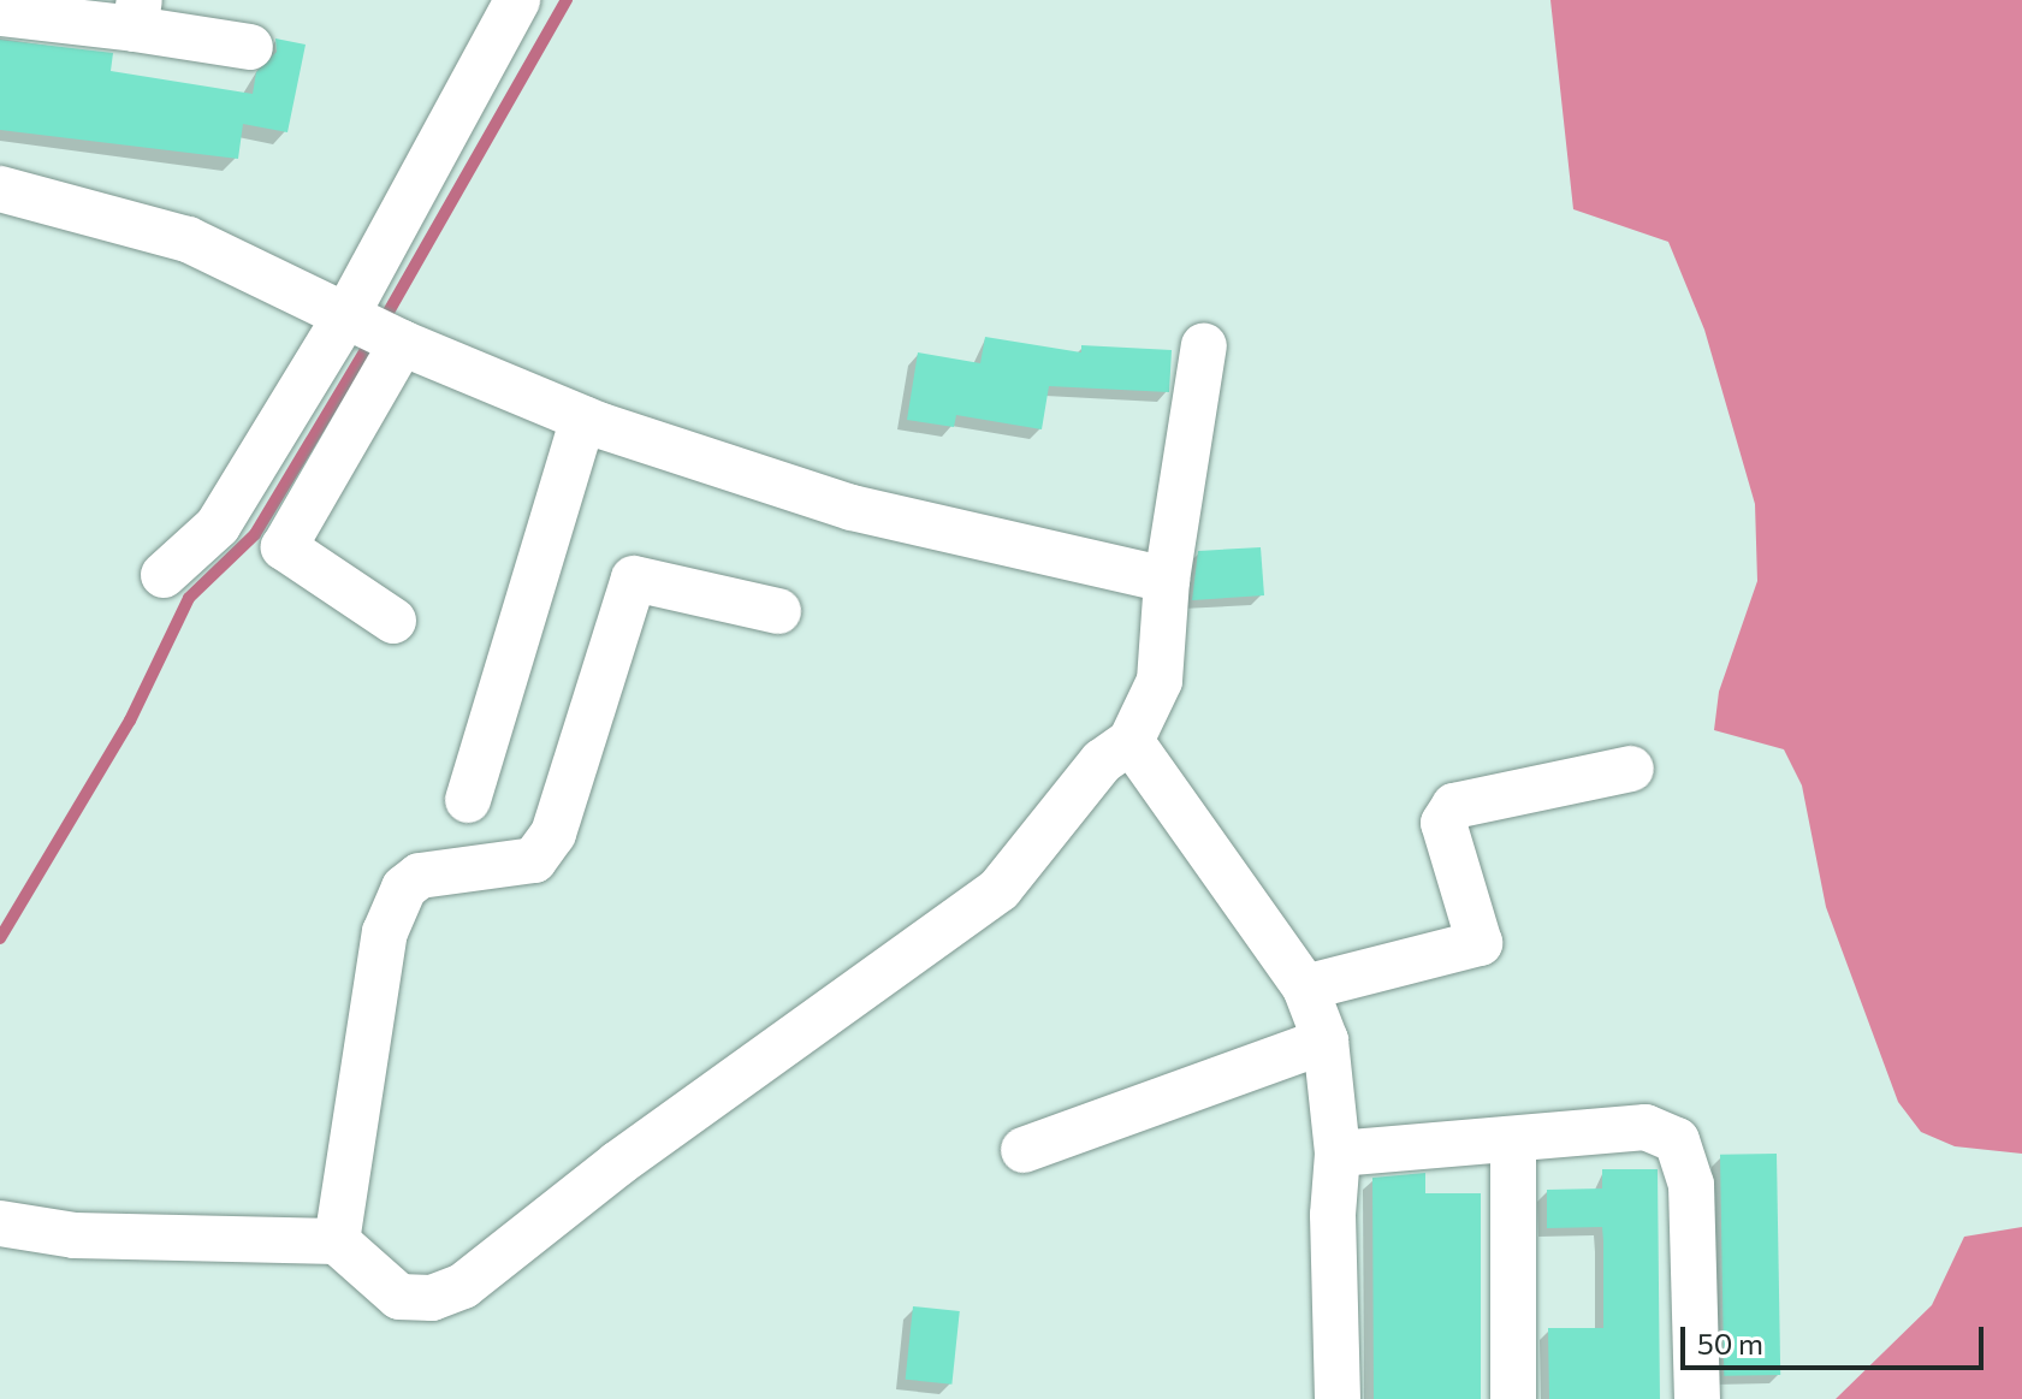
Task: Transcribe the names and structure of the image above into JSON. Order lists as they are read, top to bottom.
{
  "scale_bar": "50 m"
}
